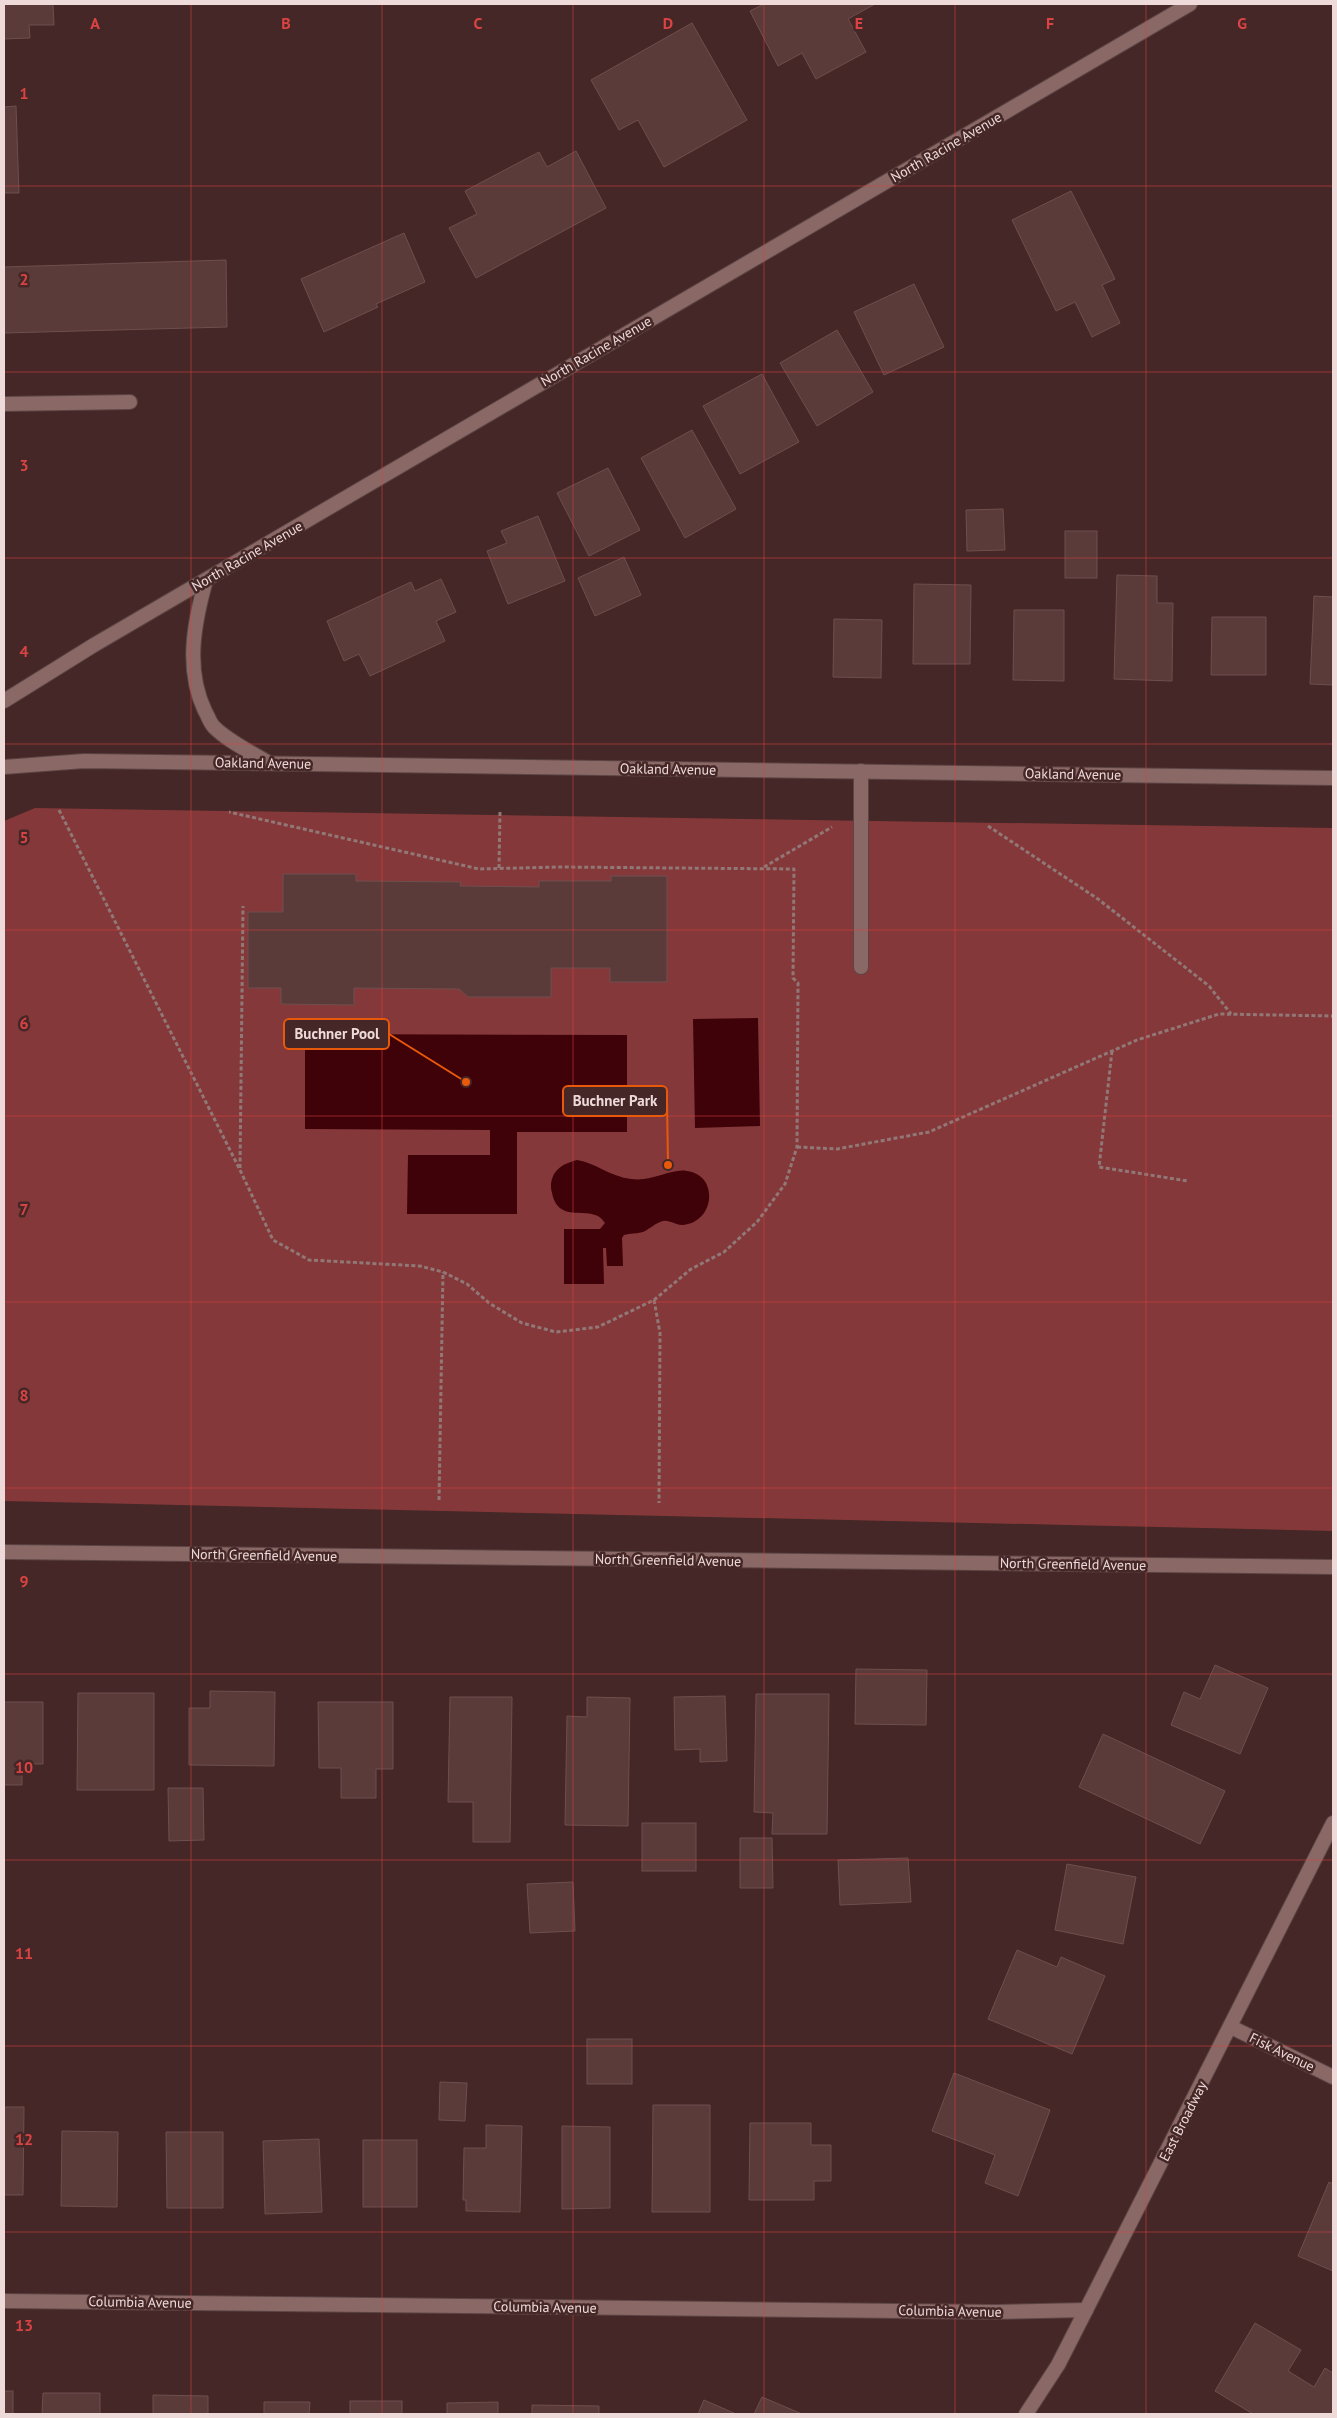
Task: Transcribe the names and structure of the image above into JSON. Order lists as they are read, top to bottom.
{
  "streets": {
    "street": [
      "North Racine Avenue",
      "Oakland Avenue",
      "North Greenfield Avenue",
      "Fisk Avenue",
      "East Broadway",
      "Columbia Avenue"
    ]
  },
  "crossings": [
    ["Fisk Avenue", "East Broadway"],
    ["East Broadway", "Columbia Avenue"]
  ],
  "places": ["Buchner Pool", "Buchner Park"],
  "grid": {
    "columns": [
      "A",
      "B",
      "C",
      "D",
      "E",
      "F",
      "G"
    ],
    "rows": [
      "1",
      "2",
      "3",
      "4",
      "5",
      "6",
      "7",
      "8",
      "9",
      "10",
      "11",
      "12",
      "13"
    ]
  }
}
